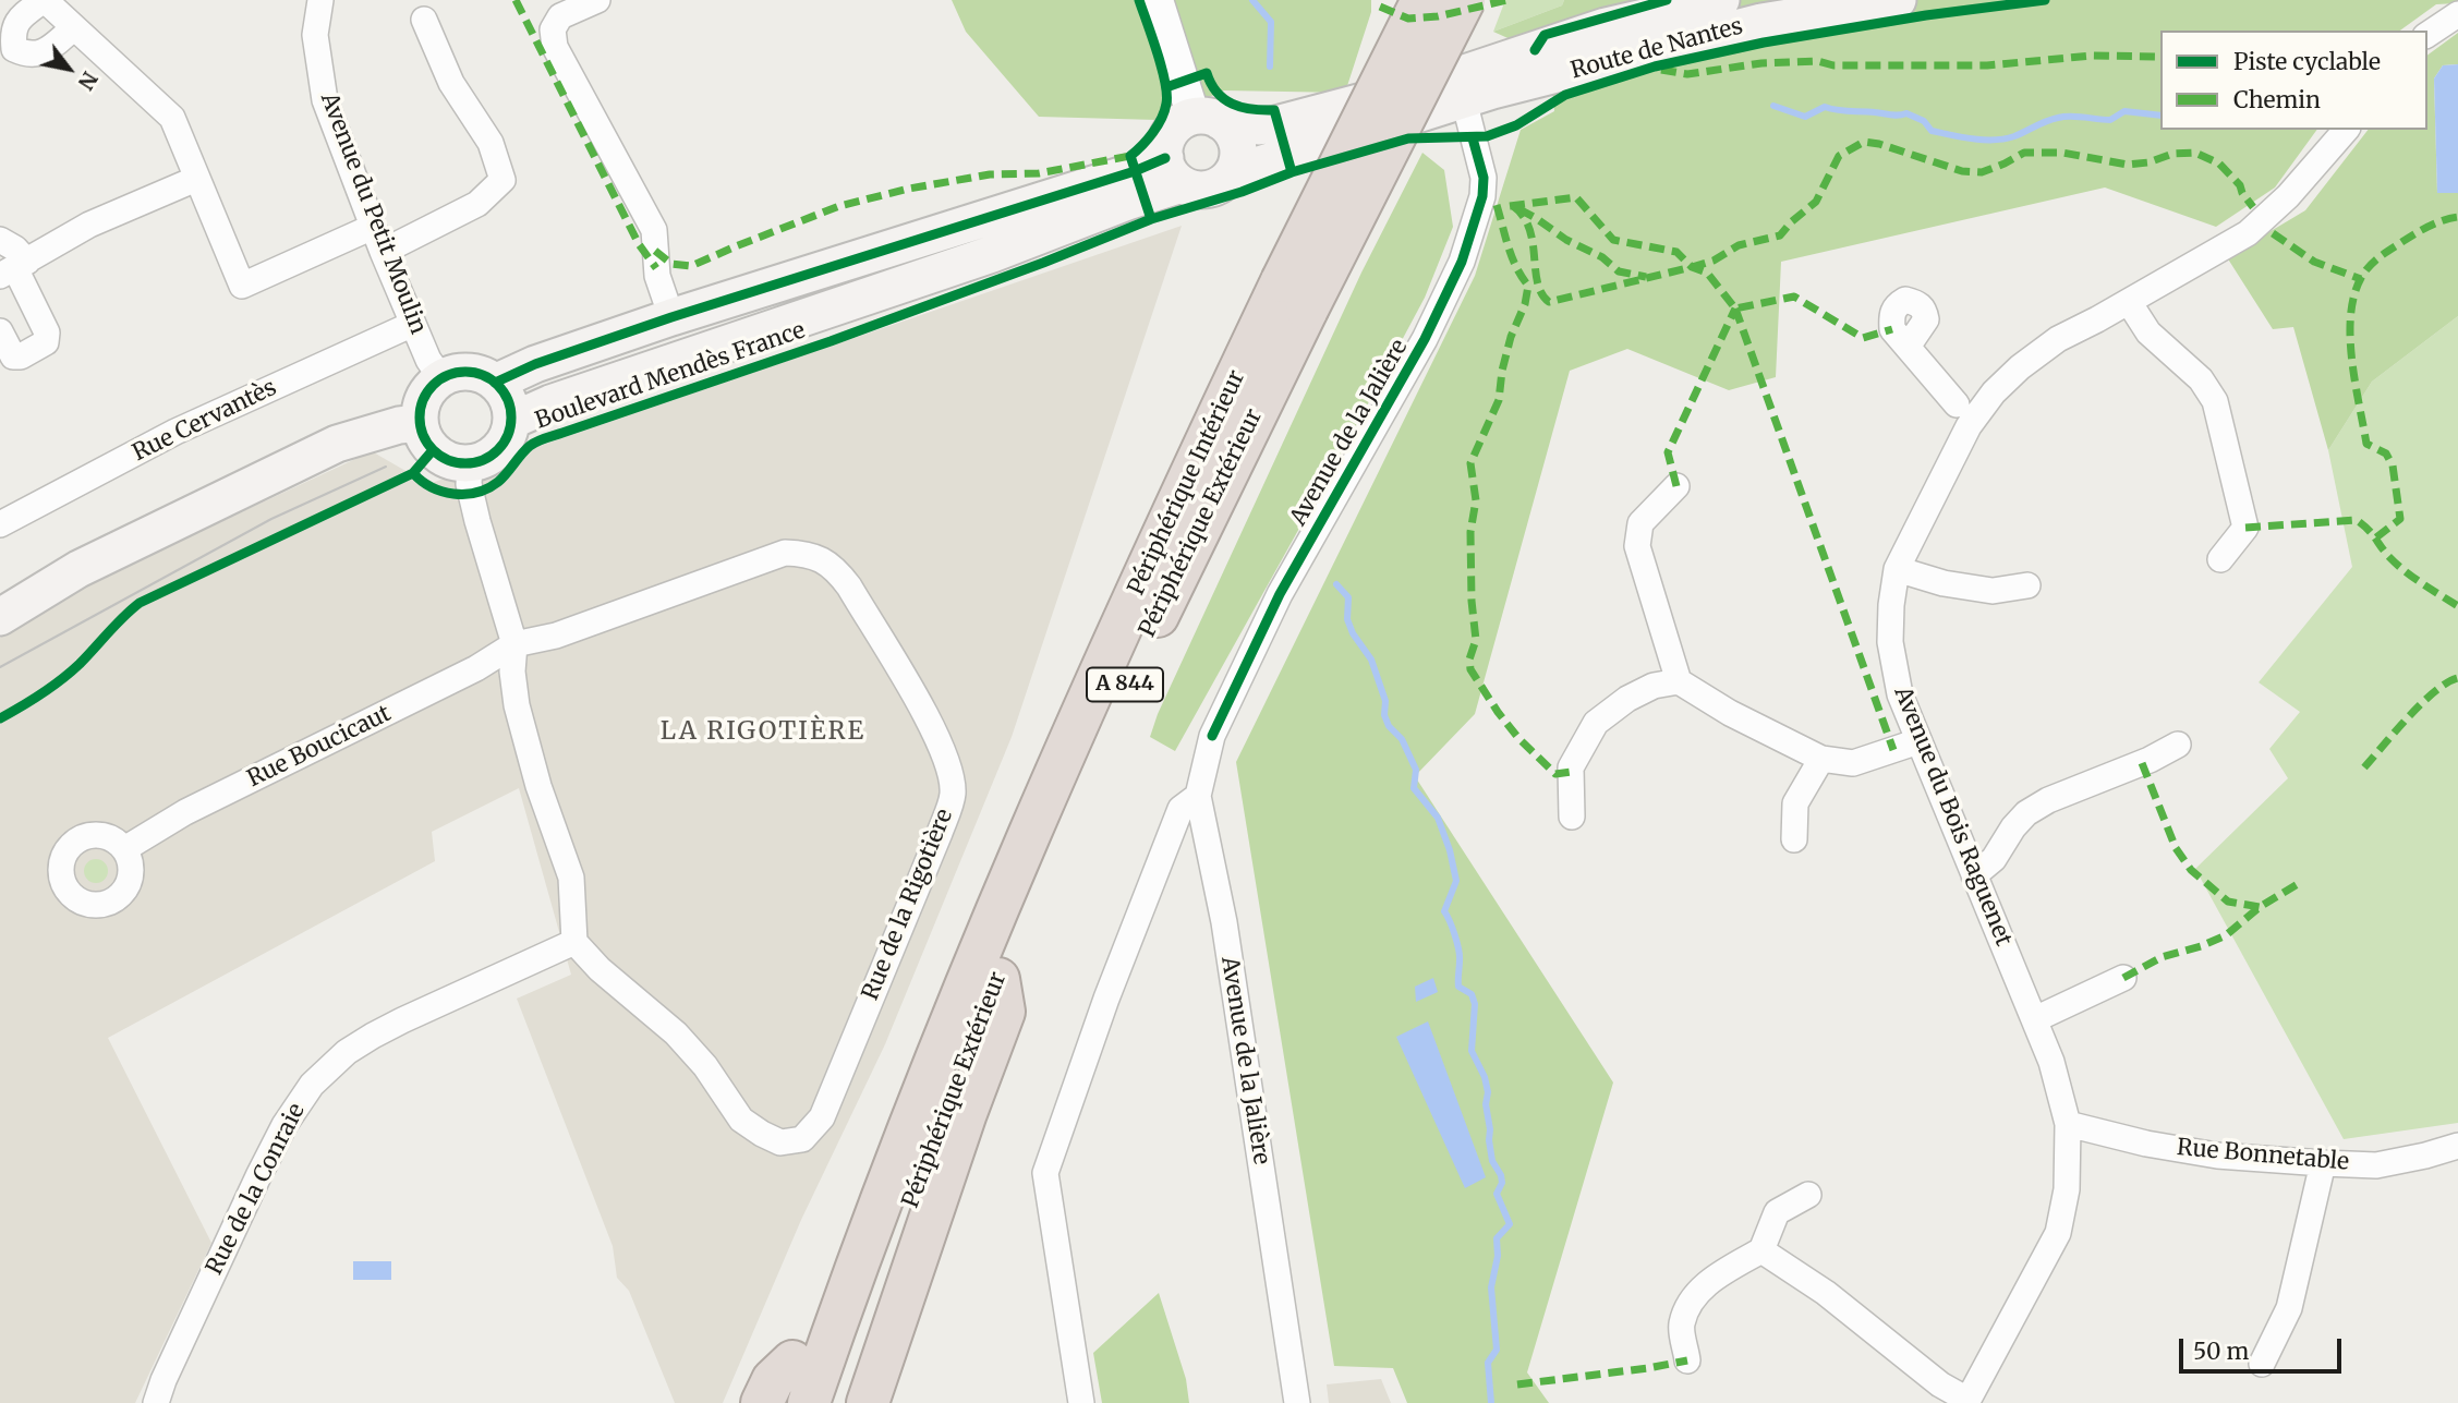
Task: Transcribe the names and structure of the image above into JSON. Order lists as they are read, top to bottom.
{
  "streets": {
    "highway": ["Périphérique Intérieur", "Périphérique Extérieur", "A 844"],
    "main road": ["Route de Nantes", "Boulevard Mendès France"],
    "street": [
      "Avenue du Petit Moulin",
      "Rue Cervantès",
      "Avenue de la Jalière",
      "Rue Boucicaut",
      "Avenue du Bois Raguenet",
      "Rue de la Rigotière",
      "Rue Bonnetable",
      "Rue de la Conraie"
    ]
  },
  "crossings": [
    ["Route de Nantes", "Boulevard Mendès France"],
    ["Route de Nantes", "Avenue de la Jalière"],
    ["Avenue du Petit Moulin", "Boulevard Mendès France"],
    ["Avenue du Petit Moulin", "Rue Cervantès"],
    ["Périphérique Intérieur", "Périphérique Extérieur"],
    ["Rue Boucicaut", "Rue de la Rigotière"],
    ["Avenue du Bois Raguenet", "Rue Bonnetable"],
    ["Rue de la Rigotière", "Rue de la Conraie"]
  ],
  "districts": ["LA RIGOTIÈRE"],
  "legend": ["Piste cyclable", "Chemin"],
  "scale_bar": "50 m",
  "north": "bottom right"
}
